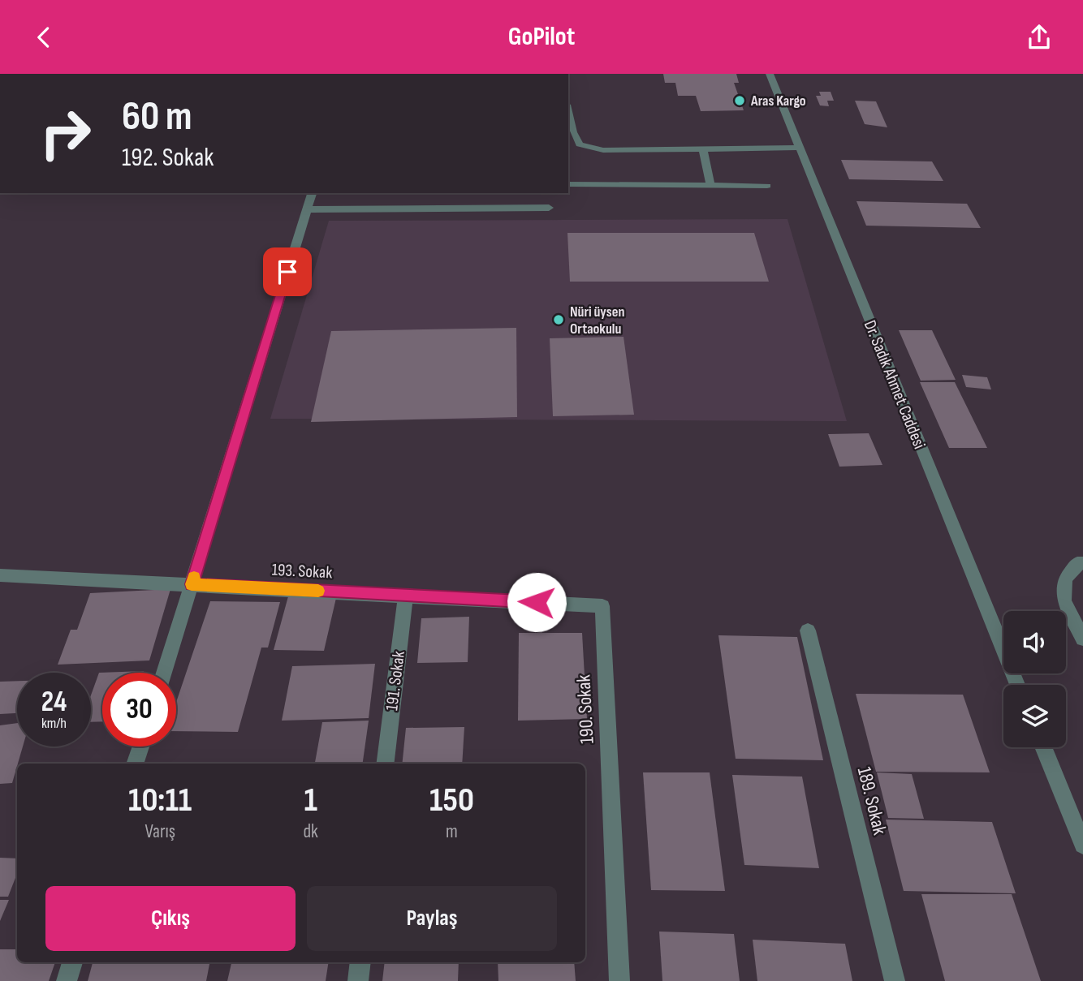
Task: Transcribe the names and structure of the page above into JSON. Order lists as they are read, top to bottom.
{
  "streets": {
    "street": [
      "Dr. Sadık Ahmet Caddesi",
      "193. Sokak",
      "191. Sokak",
      "190. Sokak",
      "189. Sokak"
    ]
  },
  "crossings": [
    ["193. Sokak", "191. Sokak"],
    ["193. Sokak", "190. Sokak"]
  ],
  "places": ["Aras Kargo", "Nüri üysen Ortaokulu"],
  "page": {
    "header": "GoPilot",
    "turn": ["60 m", "192. Sokak"],
    "speed": "24 km/h",
    "limit": "30",
    "eta": [
      "10:11",
      "Varış",
      "1",
      "dk",
      "150",
      "m"
    ],
    "buttons": ["Çıkış", "Paylaş"]
  }
}
